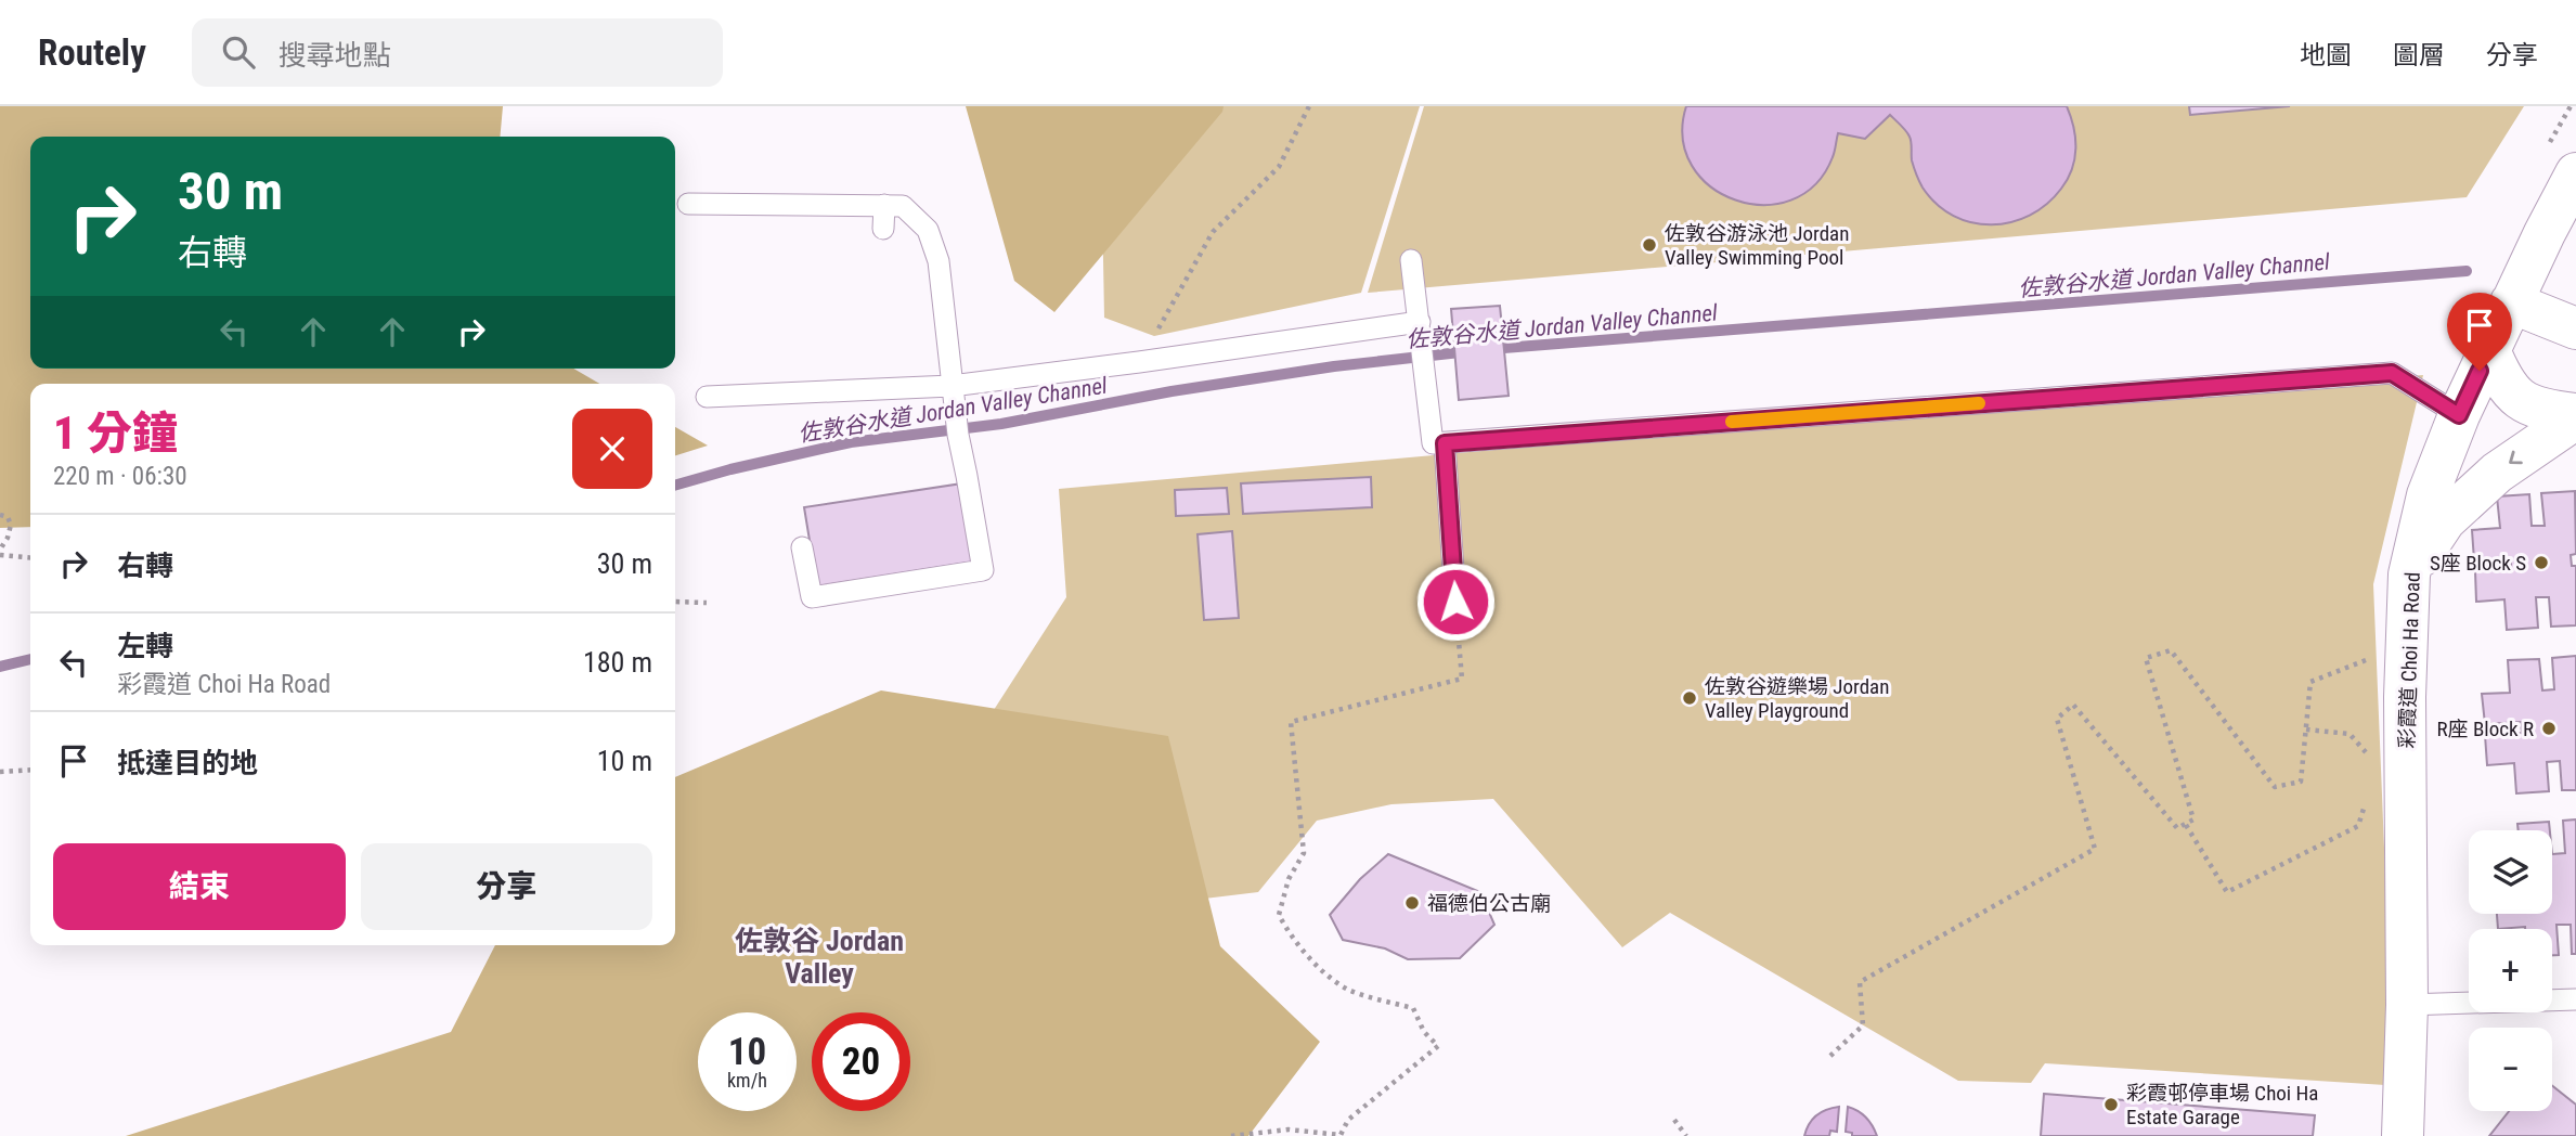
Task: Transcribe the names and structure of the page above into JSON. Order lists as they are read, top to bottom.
{
  "streets": {
    "street": ["彩霞道 Choi Ha Road"]
  },
  "districts": ["佐敦谷 Jordan Valley"],
  "water": ["佐敦谷水道 Jordan Valley Channel"],
  "places": [
    "佐敦谷游泳池 Jordan Valley Swimming Pool",
    "S座 Block S",
    "佐敦谷遊樂場 Jordan Valley Playground",
    "R座 Block R",
    "福德伯公古廟",
    "彩霞邨停車場 Choi Ha Estate Garage"
  ],
  "page": {
    "header": "Routely",
    "search": "搜尋地點",
    "nav": ["地圖", "圖層", "分享"],
    "turn": ["30 m", "右轉"],
    "heading": ["1 分鐘", "220 m · 06:30"],
    "list": [
      {
        "name": "右轉",
        "value": "30 m"
      },
      {
        "name": "左轉",
        "note": "彩霞道 Choi Ha Road",
        "value": "180 m"
      },
      {
        "name": "抵達目的地",
        "value": "10 m"
      }
    ],
    "buttons": ["結束", "分享"],
    "map_buttons": ["+", "−"],
    "speed": "10 km/h",
    "limit": "20"
  }
}
